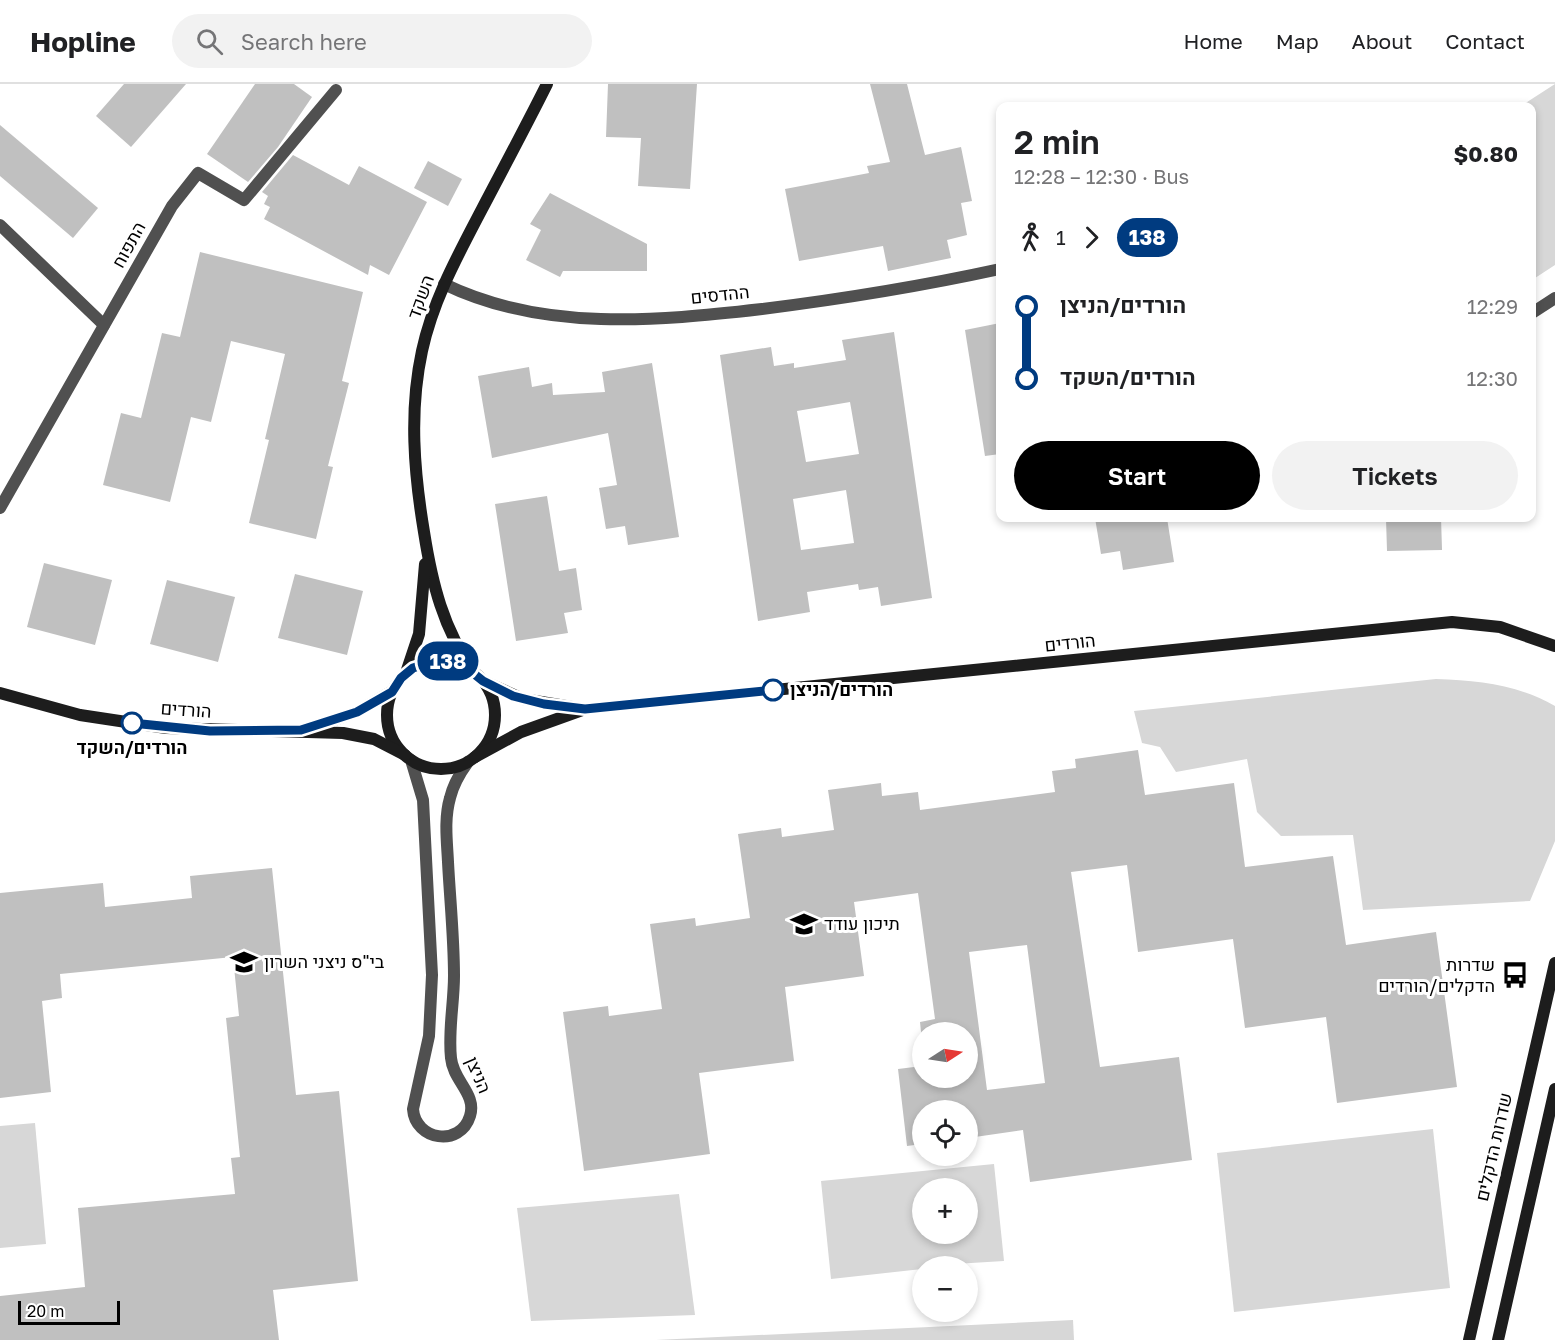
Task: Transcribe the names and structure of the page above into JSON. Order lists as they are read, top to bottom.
{
  "streets": {
    "street": [
      "התפוח",
      "ההדסים",
      "השקד",
      "הורדים",
      "הניצן",
      "שדרות הדקלים"
    ]
  },
  "crossings": [
    ["ההדסים", "השקד"],
    ["השקד", "הורדים"],
    ["השקד", "הניצן"],
    ["הורדים", "הניצן"]
  ],
  "places": {
    "other": ["הורדים/הניצן", "הורדים/השקד"],
    "school or university": ["תיכון עודד", "בי\"ס ניצני השרון"],
    "bus stop": ["שדרות הדקלים/הורדים"]
  },
  "lines": ["bus line 138"],
  "scale_bar": "20 m",
  "north": "right",
  "page": {
    "header": "Hopline",
    "search": "Search here",
    "nav": [
      "Home",
      "Map",
      "About",
      "Contact"
    ],
    "on_map": "138",
    "heading": ["2 min", "12:28 – 12:30 · Bus", "$0.80"],
    "legs": ["1", "138"],
    "list": [
      {
        "name": "הורדים/הניצן",
        "value": "12:29"
      },
      {
        "name": "הורדים/השקד",
        "value": "12:30"
      }
    ],
    "buttons": ["Start", "Tickets"],
    "map_buttons": ["+", "−"],
    "scale": "20 m"
  }
}
